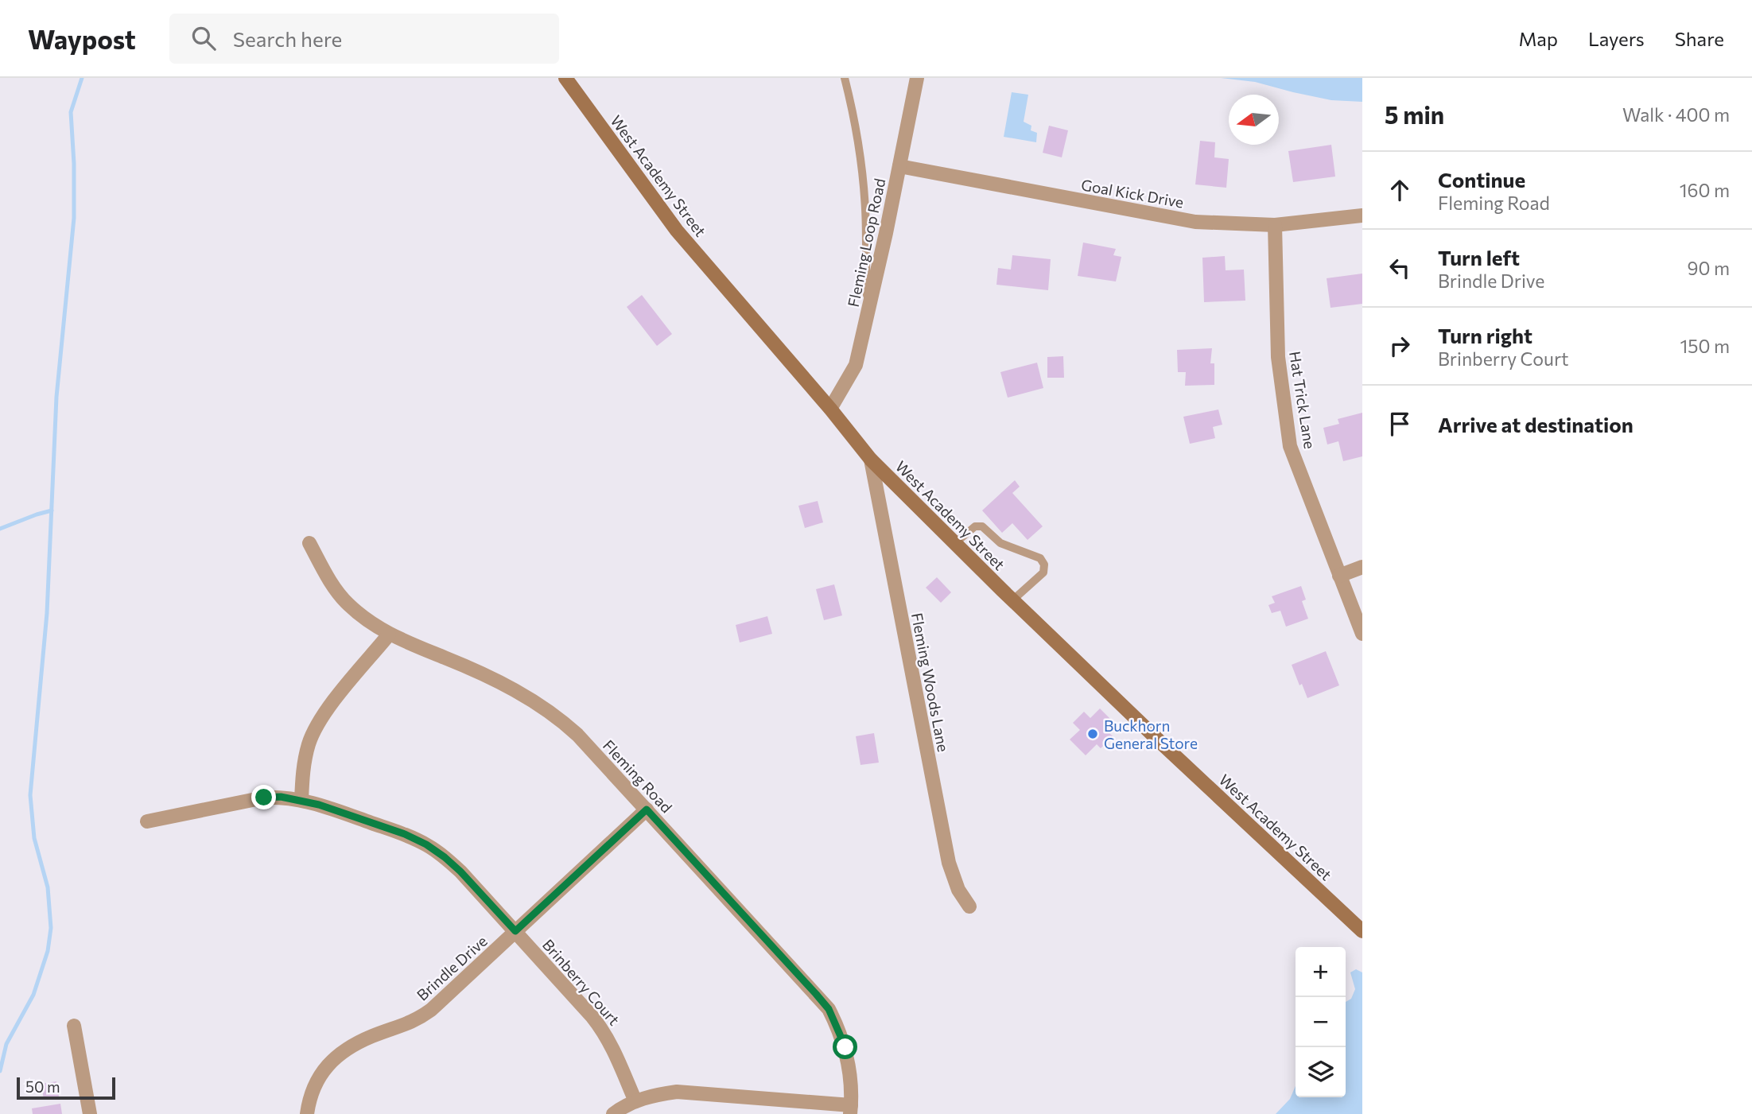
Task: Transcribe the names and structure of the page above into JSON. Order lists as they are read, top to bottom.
{
  "streets": {
    "main road": ["West Academy Street"],
    "street": [
      "Goal Kick Drive",
      "Fleming Loop Road",
      "Hat Trick Lane",
      "Fleming Woods Lane",
      "Fleming Road",
      "Brindle Drive",
      "Brinberry Court"
    ]
  },
  "crossings": [
    ["West Academy Street", "Fleming Loop Road"],
    ["West Academy Street", "Fleming Woods Lane"],
    ["Goal Kick Drive", "Fleming Loop Road"],
    ["Goal Kick Drive", "Hat Trick Lane"],
    ["Fleming Road", "Brindle Drive"],
    ["Brindle Drive", "Brinberry Court"]
  ],
  "places": ["Buckhorn General Store"],
  "scale_bar": "50 m",
  "north": "left",
  "page": {
    "header": "Waypost",
    "search": "Search here",
    "nav": ["Map", "Layers", "Share"],
    "heading": ["5 min", "Walk · 400 m"],
    "list": [
      ["Continue", "Fleming Road", "160 m"],
      ["Turn left", "Brindle Drive", "90 m"],
      ["Turn right", "Brinberry Court", "150 m"],
      "Arrive at destination"
    ],
    "map_buttons": ["+", "−"],
    "scale": "50 m"
  }
}
